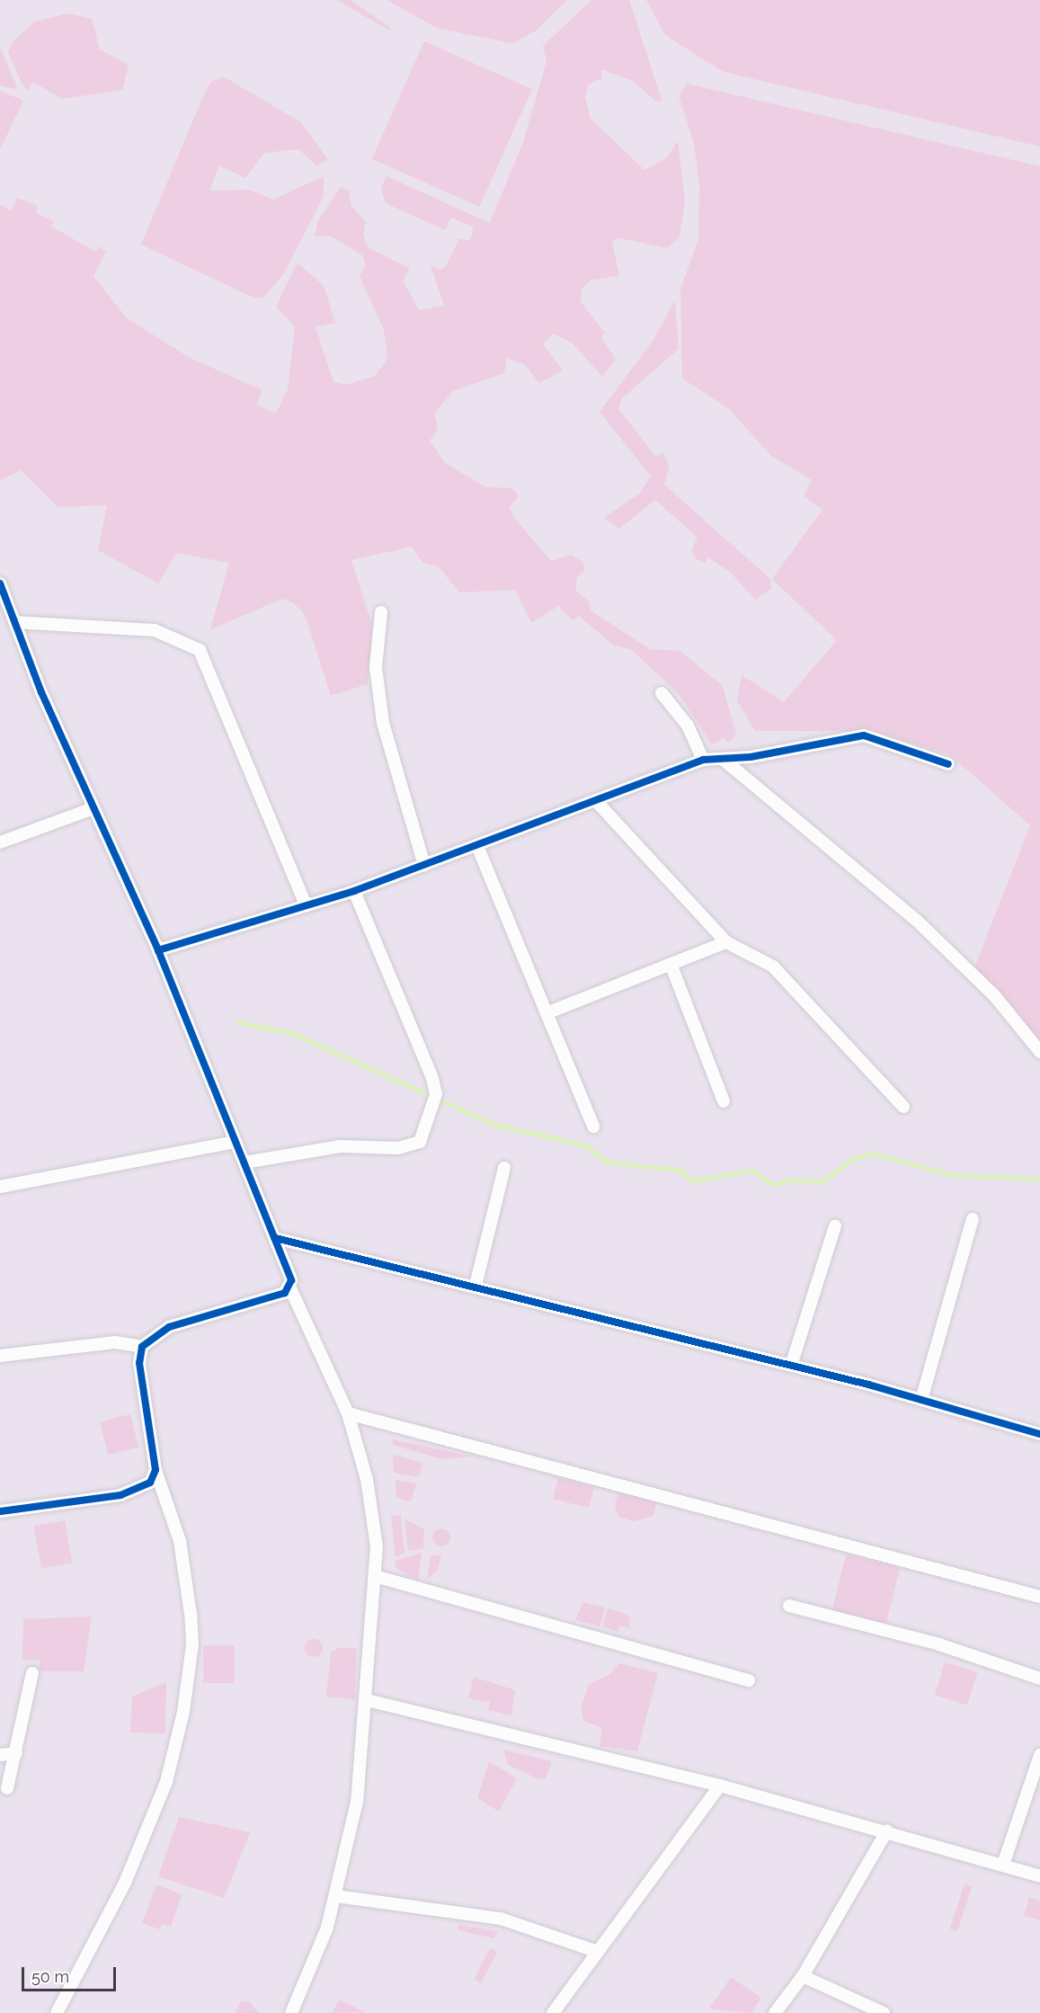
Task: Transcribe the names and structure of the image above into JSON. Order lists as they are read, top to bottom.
{
  "scale_bar": "50 m"
}
